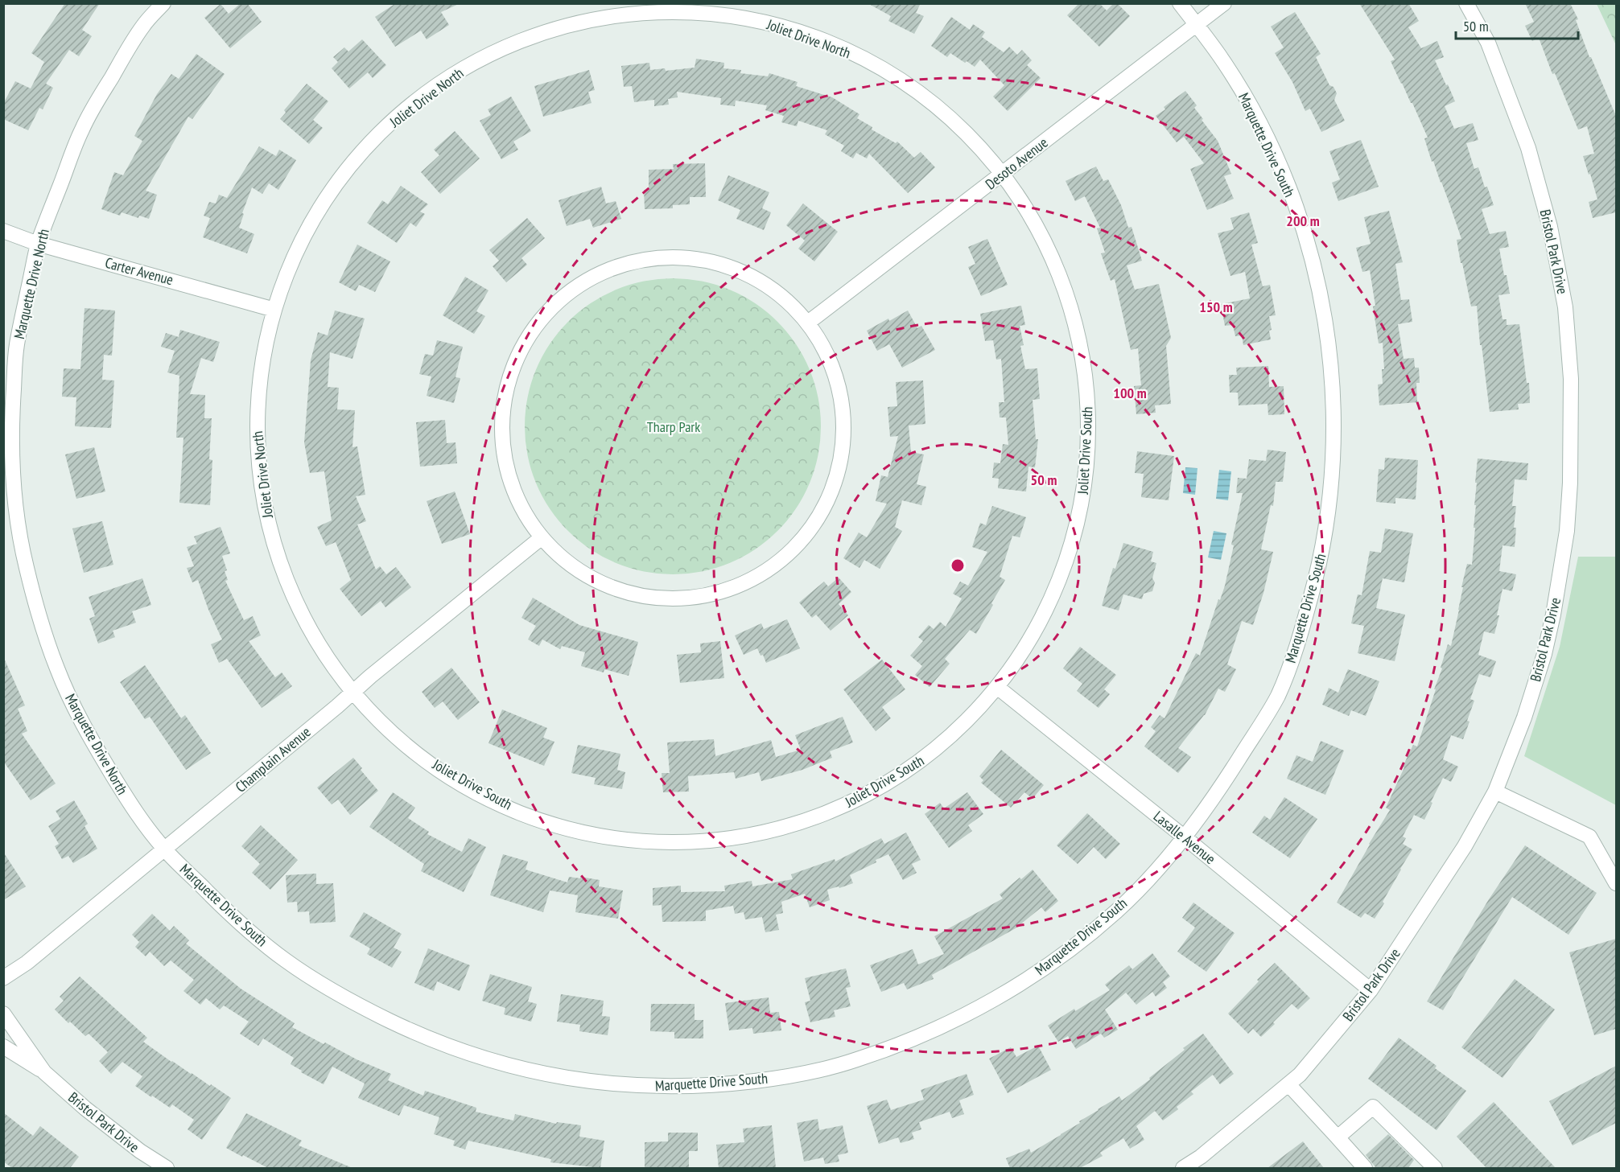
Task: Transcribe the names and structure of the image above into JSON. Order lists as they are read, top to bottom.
{
  "streets": {
    "street": [
      "Joliet Drive North",
      "Marquette Drive South",
      "Desoto Avenue",
      "Bristol Park Drive",
      "Carter Avenue",
      "Marquette Drive North",
      "Joliet Drive South",
      "Champlain Avenue",
      "Lasalle Avenue"
    ]
  },
  "crossings": [
    ["Joliet Drive North", "Desoto Avenue"],
    ["Joliet Drive North", "Carter Avenue"],
    ["Joliet Drive North", "Joliet Drive South"],
    ["Joliet Drive North", "Champlain Avenue"],
    ["Marquette Drive South", "Desoto Avenue"],
    ["Marquette Drive South", "Marquette Drive North"],
    ["Marquette Drive South", "Champlain Avenue"],
    ["Marquette Drive South", "Lasalle Avenue"],
    ["Desoto Avenue", "Joliet Drive South"],
    ["Bristol Park Drive", "Lasalle Avenue"],
    ["Carter Avenue", "Marquette Drive North"],
    ["Marquette Drive North", "Champlain Avenue"],
    ["Joliet Drive South", "Champlain Avenue"],
    ["Joliet Drive South", "Lasalle Avenue"]
  ],
  "parks": ["Tharp Park"],
  "scale_bar": "50 m",
  "rings": [
    "200 m",
    "150 m",
    "100 m",
    "50 m"
  ]
}
